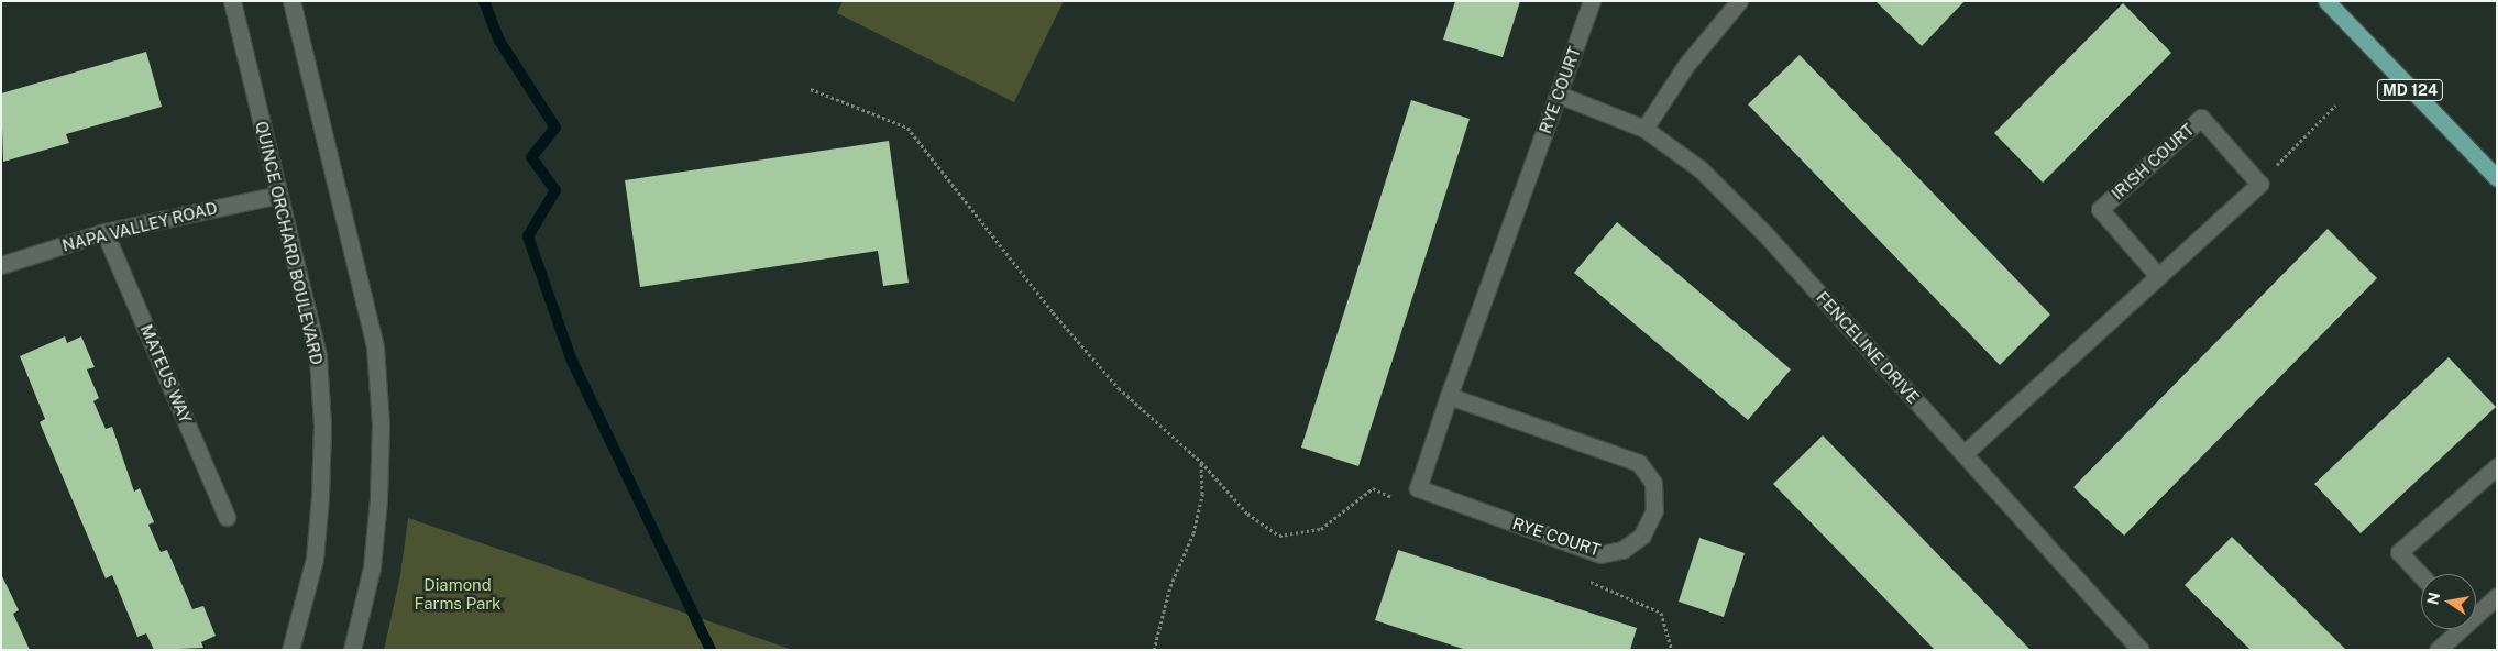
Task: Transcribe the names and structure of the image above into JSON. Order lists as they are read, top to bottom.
{
  "streets": {
    "main road": ["MD 124"],
    "street": [
      "RYE COURT",
      "IRISH COURT",
      "NAPA VALLEY ROAD",
      "QUINCE ORCHARD BOULEVARD",
      "FENCELINE DRIVE",
      "MATEUS WAY"
    ]
  },
  "crossings": [
    ["RYE COURT", "FENCELINE DRIVE"],
    ["NAPA VALLEY ROAD", "QUINCE ORCHARD BOULEVARD"],
    ["NAPA VALLEY ROAD", "MATEUS WAY"]
  ],
  "parks": ["Diamond Farms Park"],
  "north": "left"
}
